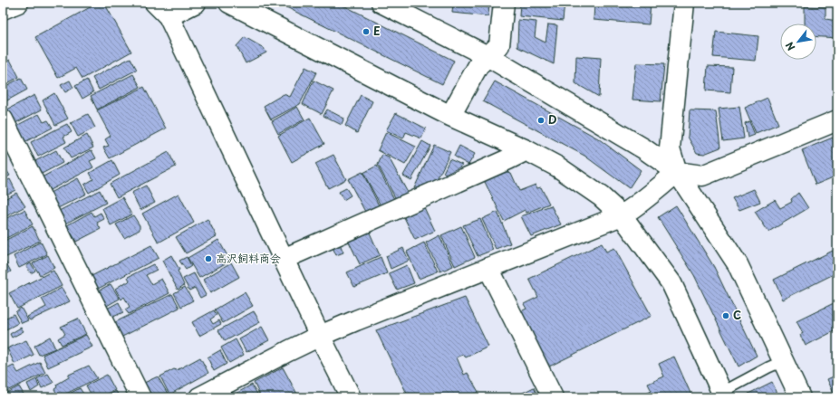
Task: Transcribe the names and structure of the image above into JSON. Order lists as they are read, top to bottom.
{
  "places": [
    "E",
    "D",
    "高沢飼料商会",
    "C"
  ],
  "north": "bottom left"
}
